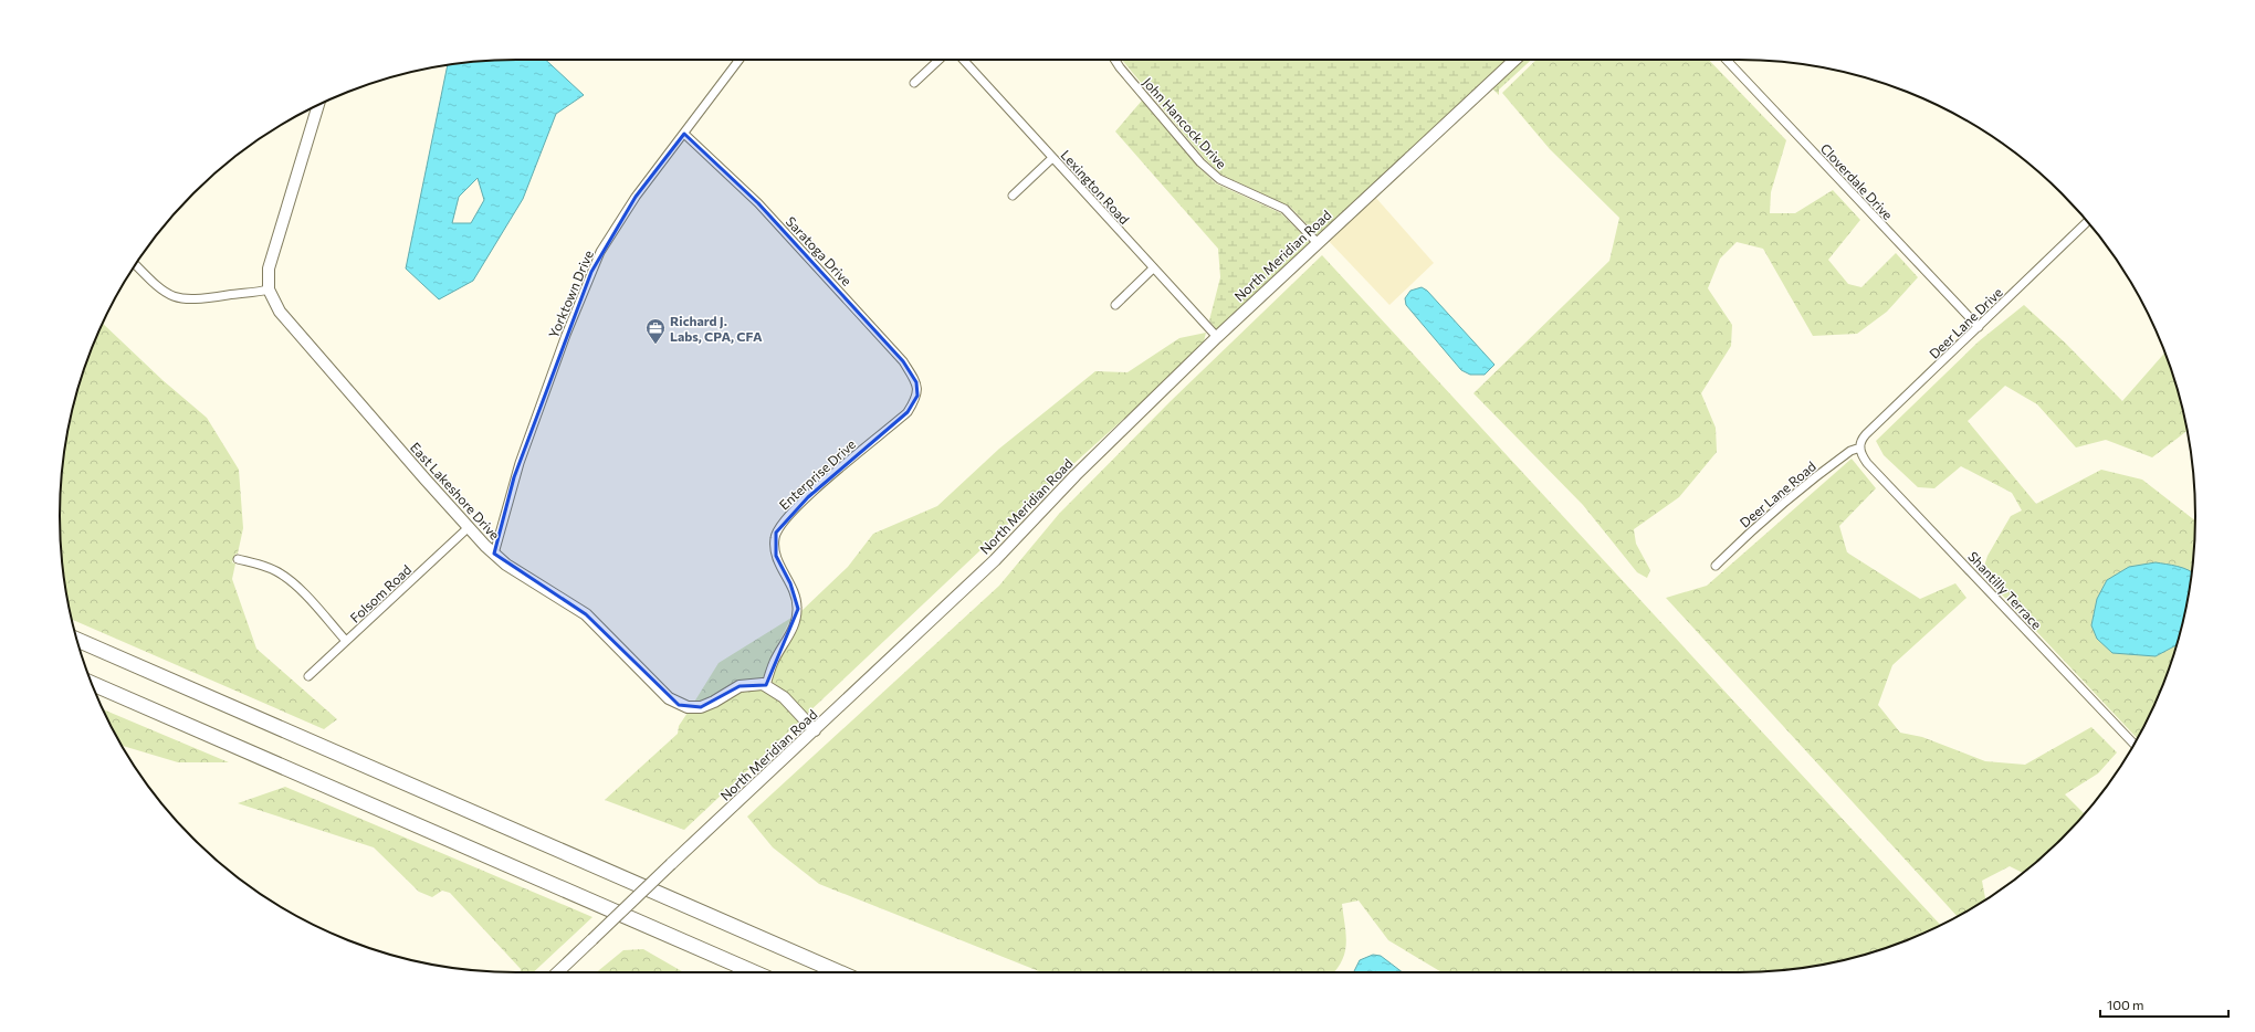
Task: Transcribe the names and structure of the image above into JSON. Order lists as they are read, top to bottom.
{
  "streets": {
    "main road": ["North Meridian Road", "East Lakeshore Drive"],
    "street": [
      "John Hancock Drive",
      "Cloverdale Drive",
      "Lexington Road",
      "Saratoga Drive",
      "Yorktown Drive",
      "Deer Lane Drive",
      "Enterprise Drive",
      "Deer Lane Road",
      "Shantilly Terrace",
      "Folsom Road"
    ]
  },
  "crossings": [
    ["John Hancock Drive", "North Meridian Road"],
    ["Cloverdale Drive", "Deer Lane Drive"],
    ["Lexington Road", "North Meridian Road"],
    ["Saratoga Drive", "Yorktown Drive"],
    ["Saratoga Drive", "Enterprise Drive"],
    ["Yorktown Drive", "East Lakeshore Drive"],
    ["Deer Lane Drive", "Deer Lane Road"],
    ["Deer Lane Drive", "Shantilly Terrace"],
    ["Enterprise Drive", "East Lakeshore Drive"],
    ["East Lakeshore Drive", "Folsom Road"],
    ["Deer Lane Road", "Shantilly Terrace"]
  ],
  "places": {
    "office": ["Richard J. Labs, CPA, CFA"]
  },
  "scale_bar": "100 m"
}
